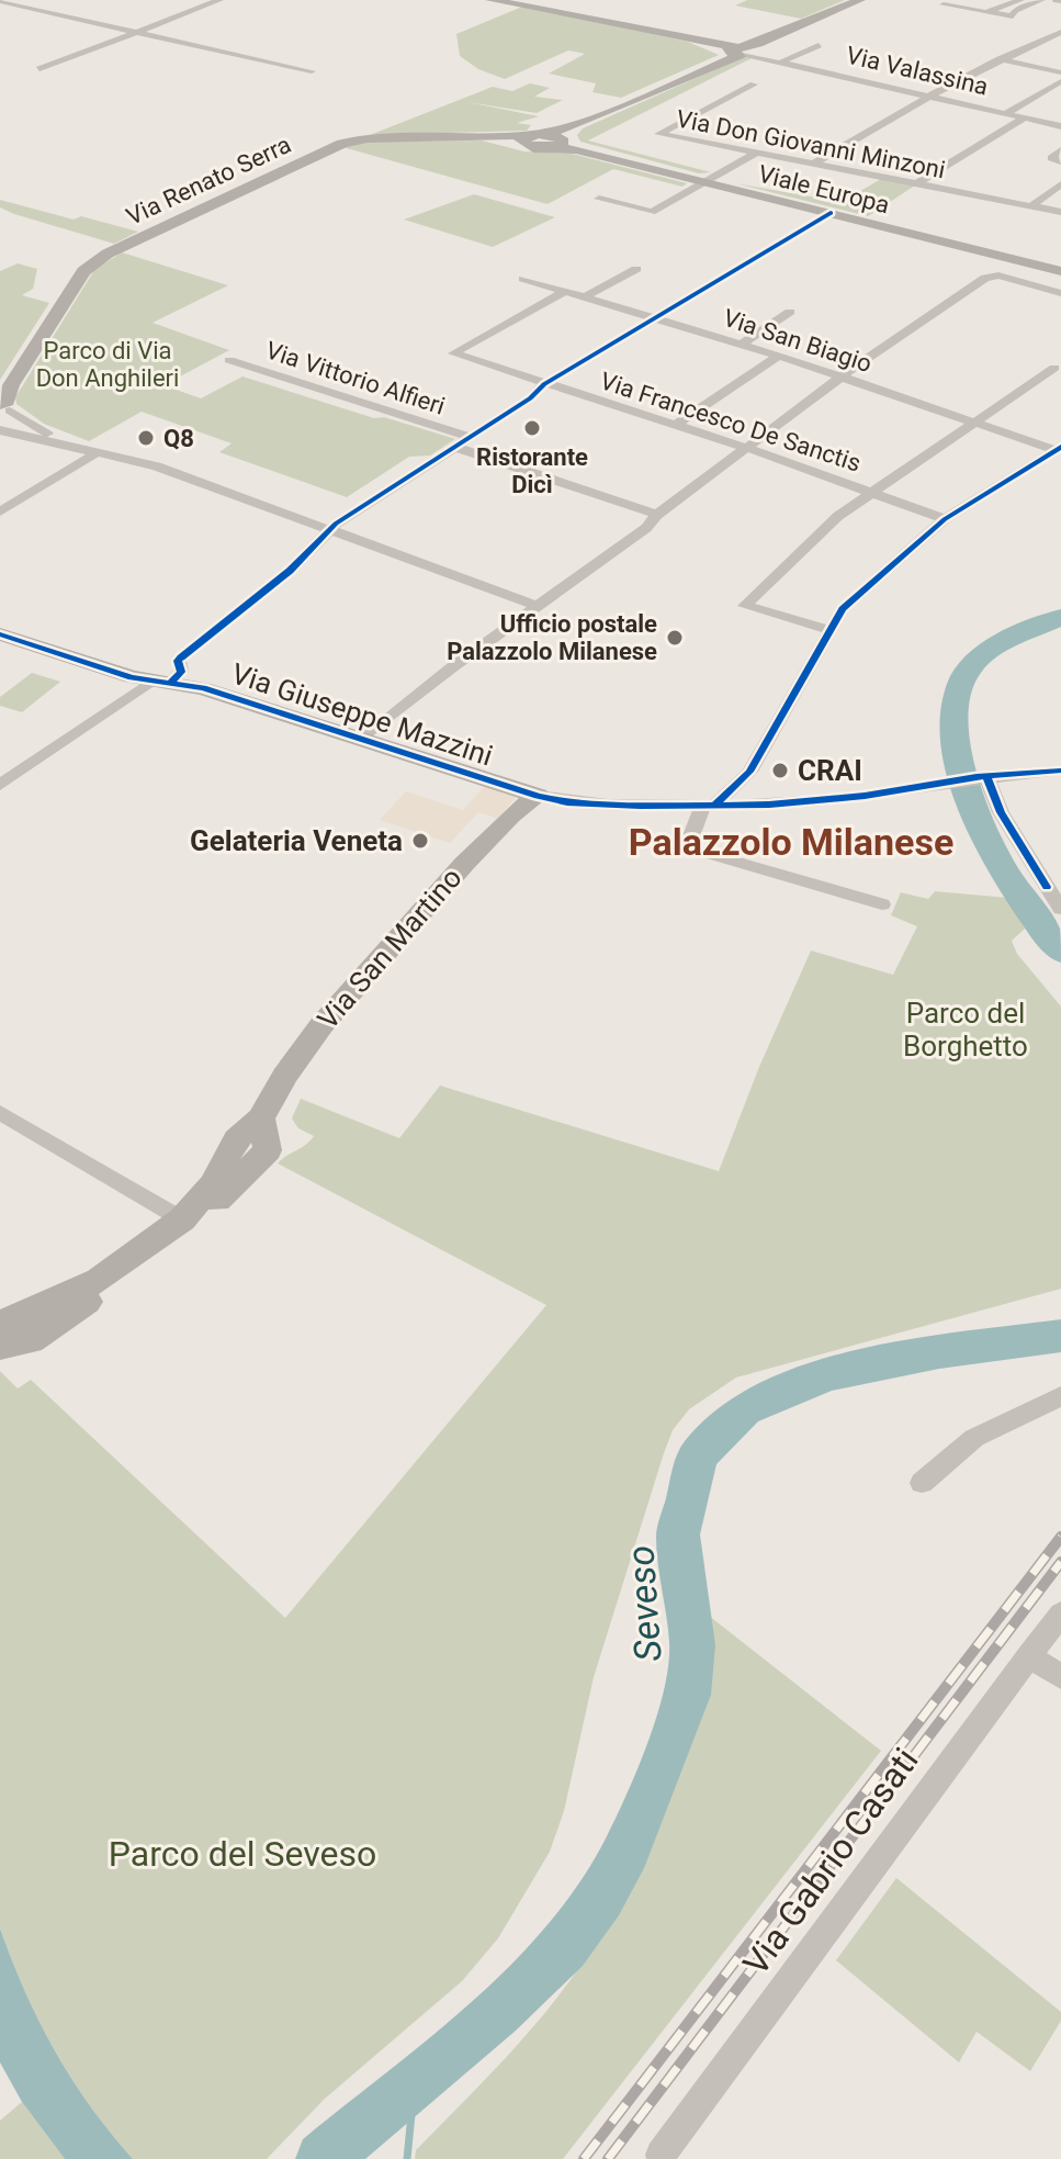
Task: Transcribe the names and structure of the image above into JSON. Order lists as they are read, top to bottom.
{
  "streets": {
    "street": [
      "Via Valassina",
      "Via Don Giovanni Minzoni",
      "Via Renato Serra",
      "Viale Europa",
      "Via San Biagio",
      "Via Vittorio Alfieri",
      "Via Francesco De Sanctis",
      "Via Giuseppe Mazzini",
      "Via San Martino",
      "Via Gabrio Casati"
    ]
  },
  "crossings": [
    ["Via San Biagio", "Via Francesco De Sanctis"],
    ["Via Giuseppe Mazzini", "Via San Martino"]
  ],
  "districts": ["Palazzolo Milanese"],
  "water": ["Seveso"],
  "parks": ["Parco di Via Don Anghileri", "Parco del Borghetto", "Parco del Seveso"],
  "places": [
    "Ristorante Dicì",
    "Q8",
    "Ufficio postale Palazzolo Milanese",
    "CRAI",
    "Gelateria Veneta"
  ]
}
